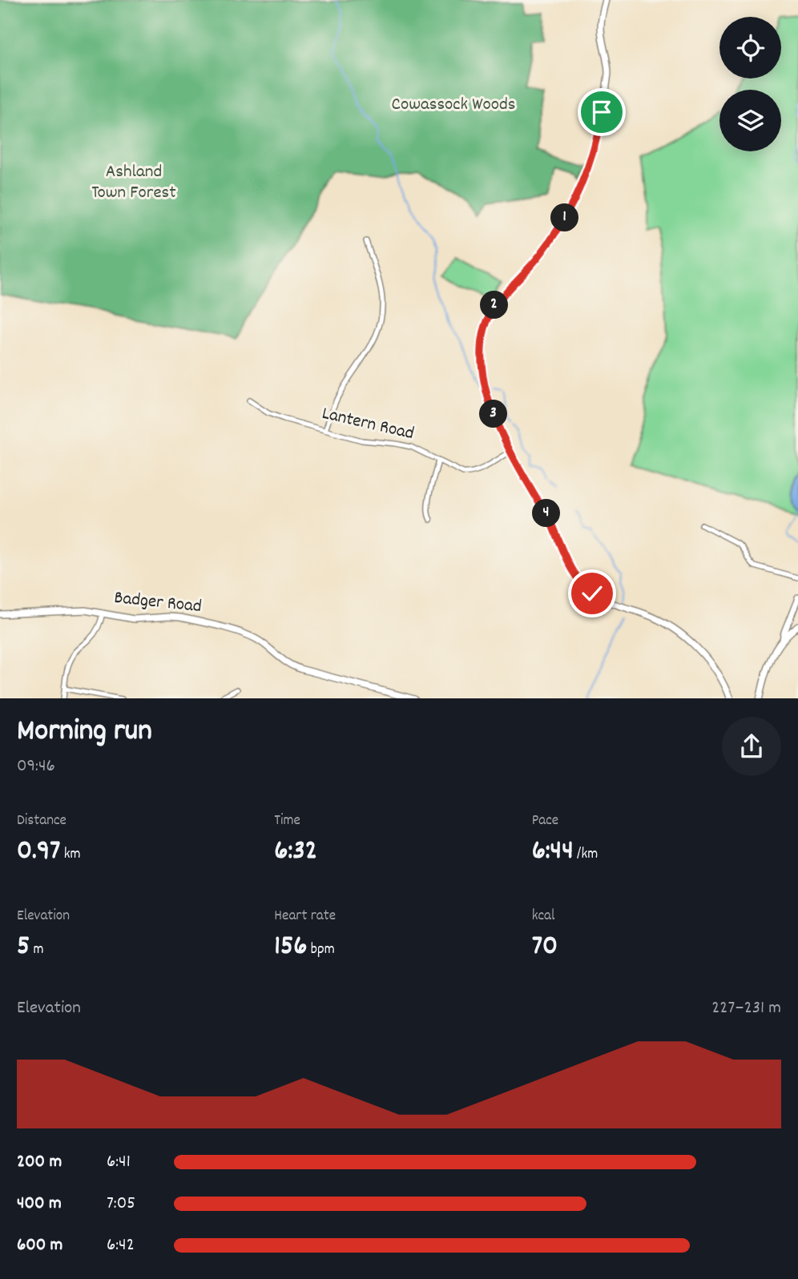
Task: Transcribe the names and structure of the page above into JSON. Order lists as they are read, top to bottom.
{
  "streets": {
    "street": ["Lantern Road", "Badger Road"]
  },
  "parks": ["Cowassock Woods", "Ashland Town Forest"],
  "page": {
    "pins": [
      "1",
      "2",
      "3",
      "4"
    ],
    "heading": ["Morning run", "09:46"],
    "stats": [
      ["Distance", "0.97 km"],
      ["Time", "6:32"],
      ["Pace", "6:44 /km"],
      ["Elevation", "5 m"],
      ["Heart rate", "156 bpm"],
      ["kcal", "70"]
    ],
    "chart": ["Elevation", "227–231 m"],
    "list": [
      {
        "name": "200 m",
        "note": "6:41"
      },
      {
        "name": "400 m",
        "note": "7:05"
      },
      {
        "name": "600 m",
        "note": "6:42"
      }
    ]
  }
}
